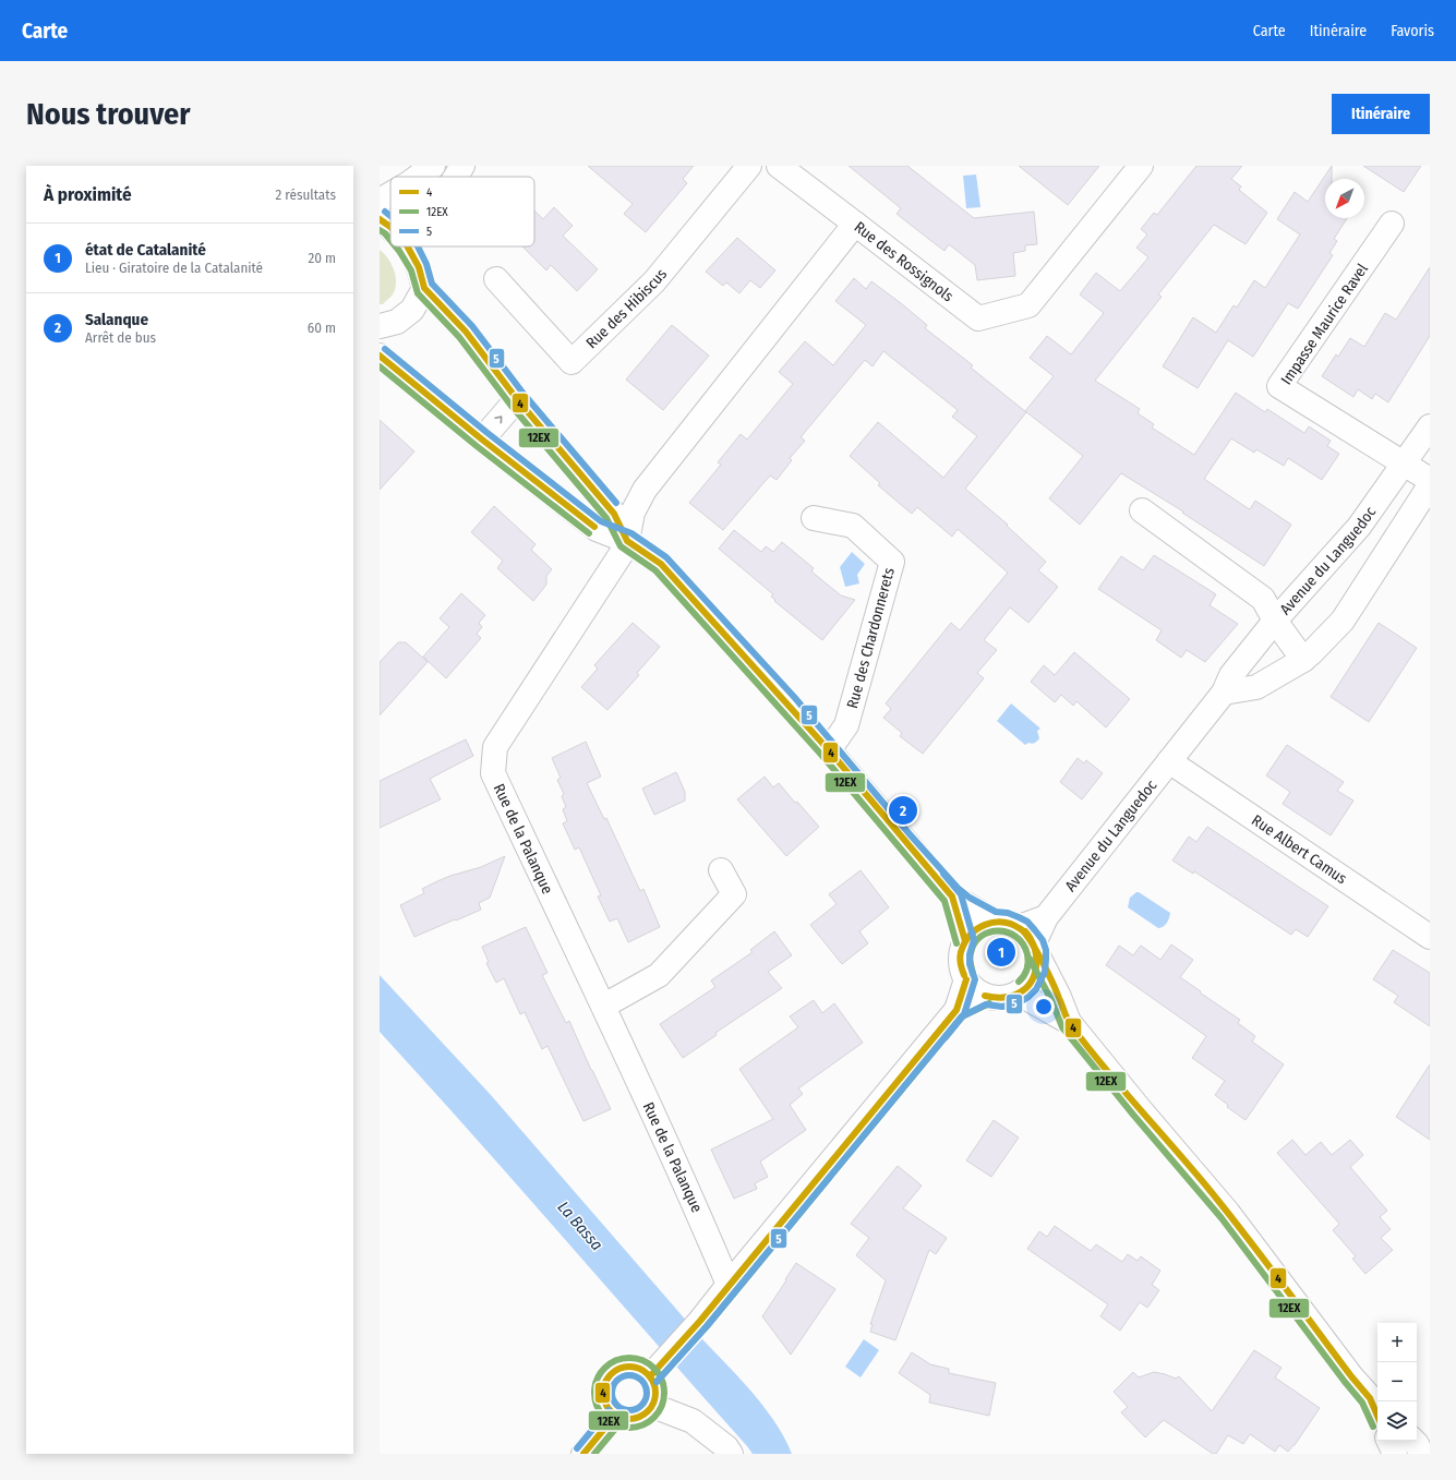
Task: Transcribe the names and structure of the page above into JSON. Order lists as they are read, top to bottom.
{
  "streets": {
    "street": [
      "Rue des Rossignols",
      "Rue des Hibiscus",
      "Impasse Maurice Ravel",
      "Avenue du Languedoc",
      "Rue des Chardonnerets",
      "Rue de la Palanque",
      "Rue Albert Camus"
    ]
  },
  "crossings": [
    ["Rue des Rossignols", "Rue de la Palanque"],
    ["Impasse Maurice Ravel", "Avenue du Languedoc"],
    ["Avenue du Languedoc", "Rue Albert Camus"]
  ],
  "water": ["La Bassa"],
  "lines": ["transit line 5", "transit line 4", "transit line 12EX"],
  "legend": ["4", "12EX", "5"],
  "north": "bottom left",
  "page": {
    "header": "Carte",
    "nav": ["Carte", "Itinéraire", "Favoris"],
    "buttons": "Itinéraire",
    "title": "Nous trouver",
    "heading": ["À proximité", "2 résultats"],
    "list": [
      {
        "mark": "1",
        "name": "état de Catalanité",
        "note": "Lieu · Giratoire de la Catalanité",
        "value": "20 m"
      },
      {
        "mark": "2",
        "name": "Salanque",
        "note": "Arrêt de bus",
        "value": "60 m"
      }
    ],
    "pins": ["2", "1"],
    "map_buttons": ["+", "−"]
  }
}
